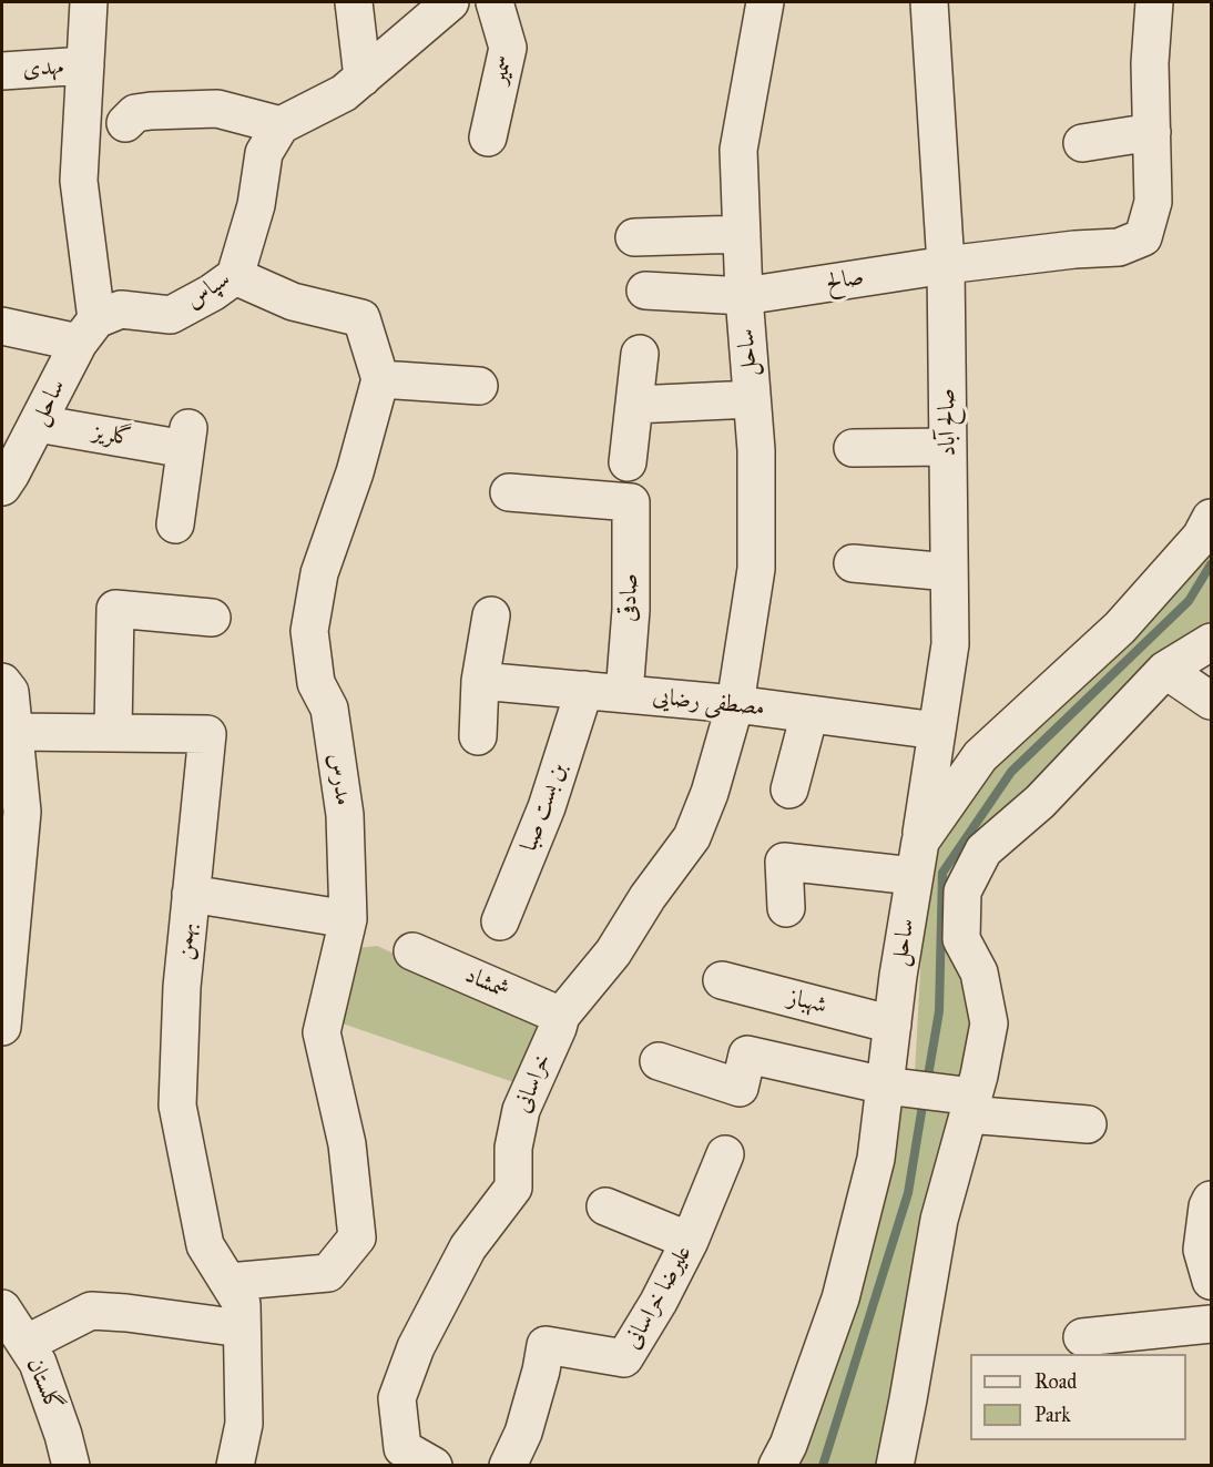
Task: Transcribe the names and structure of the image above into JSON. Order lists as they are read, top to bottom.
{
  "streets": {
    "street": [
      "مهدی",
      "سمیر",
      "صالح",
      "سپاس",
      "ساحل",
      "صالح آباد",
      "گلریز",
      "صادقی",
      "مصطفی رضایی",
      "مدرس",
      "بن بست صبا",
      "بهمن",
      "شمشاد",
      "شهباز",
      "خراسانی",
      "علیرضا خراسانی",
      "گلستان"
    ]
  },
  "crossings": [
    ["صالح", "ساحل"],
    ["صالح", "صالح آباد"],
    ["سپاس", "ساحل"],
    ["ساحل", "صالح آباد"],
    ["ساحل", "گلریز"],
    ["ساحل", "مصطفی رضایی"],
    ["ساحل", "شهباز"],
    ["ساحل", "خراسانی"],
    ["صالح آباد", "مصطفی رضایی"],
    ["صادقی", "مصطفی رضایی"],
    ["مصطفی رضایی", "بن بست صبا"],
    ["مصطفی رضایی", "خراسانی"],
    ["مدرس", "بهمن"],
    ["شمشاد", "خراسانی"]
  ],
  "legend": ["Road", "Park"]
}
